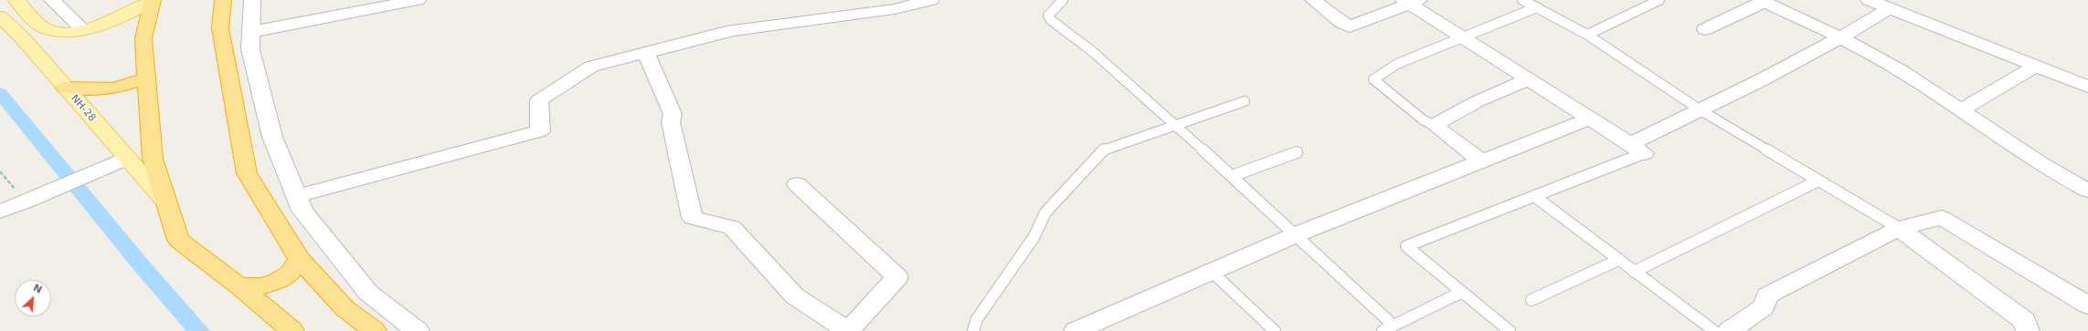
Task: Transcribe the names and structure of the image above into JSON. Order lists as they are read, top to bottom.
{
  "streets": {
    "main road": ["NH-28"]
  },
  "north": "top right"
}
